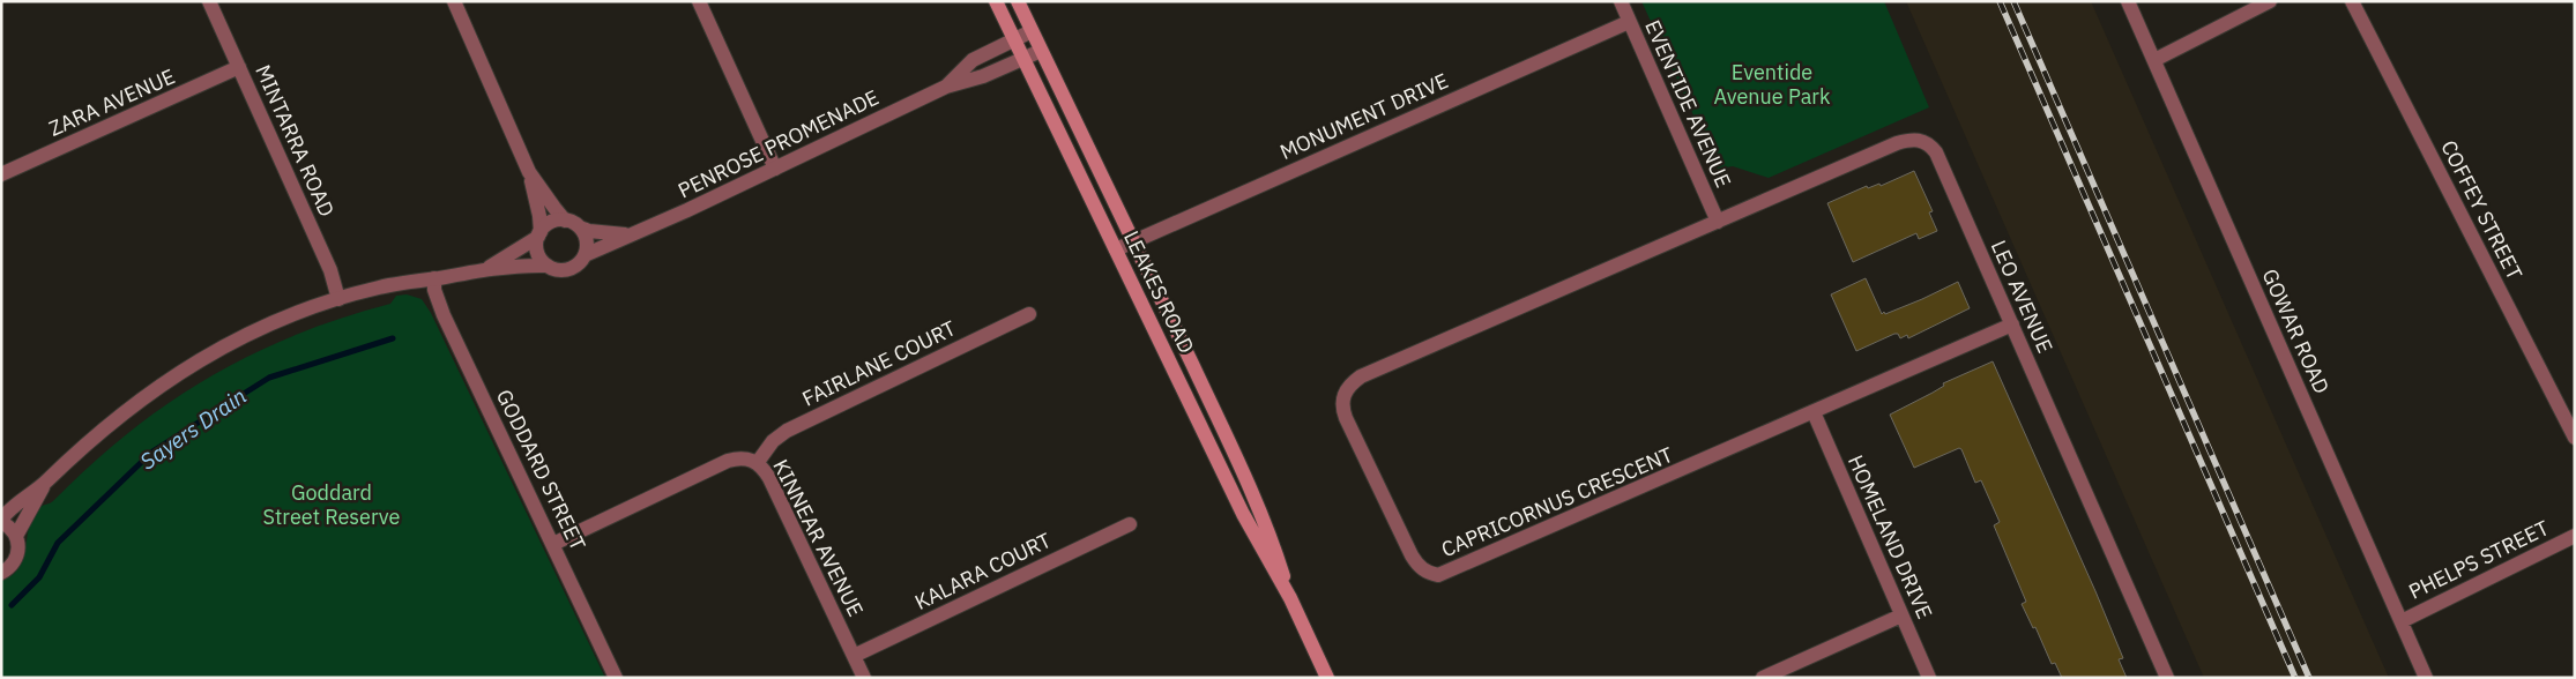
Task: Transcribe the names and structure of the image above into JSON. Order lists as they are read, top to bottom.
{
  "streets": {
    "main road": ["LEAKES ROAD"],
    "street": [
      "ZARA AVENUE",
      "EVENTIDE AVENUE",
      "MONUMENT DRIVE",
      "MINTARRA ROAD",
      "PENROSE PROMENADE",
      "COFFEY STREET",
      "LEO AVENUE",
      "GOWAR ROAD",
      "FAIRLANE COURT",
      "GODDARD STREET",
      "CAPRICORNUS CRESCENT",
      "HOMELAND DRIVE",
      "KINNEAR AVENUE",
      "PHELPS STREET",
      "KALARA COURT"
    ]
  },
  "crossings": [
    ["ZARA AVENUE", "MINTARRA ROAD"],
    ["EVENTIDE AVENUE", "MONUMENT DRIVE"],
    ["EVENTIDE AVENUE", "LEO AVENUE"],
    ["EVENTIDE AVENUE", "CAPRICORNUS CRESCENT"],
    ["MONUMENT DRIVE", "LEAKES ROAD"],
    ["PENROSE PROMENADE", "LEAKES ROAD"],
    ["LEO AVENUE", "CAPRICORNUS CRESCENT"],
    ["GOWAR ROAD", "PHELPS STREET"],
    ["FAIRLANE COURT", "KINNEAR AVENUE"],
    ["GODDARD STREET", "KINNEAR AVENUE"],
    ["CAPRICORNUS CRESCENT", "HOMELAND DRIVE"],
    ["KINNEAR AVENUE", "KALARA COURT"]
  ],
  "water": ["Sayers Drain"],
  "parks": ["Eventide Avenue Park", "Goddard Street Reserve"]
}
